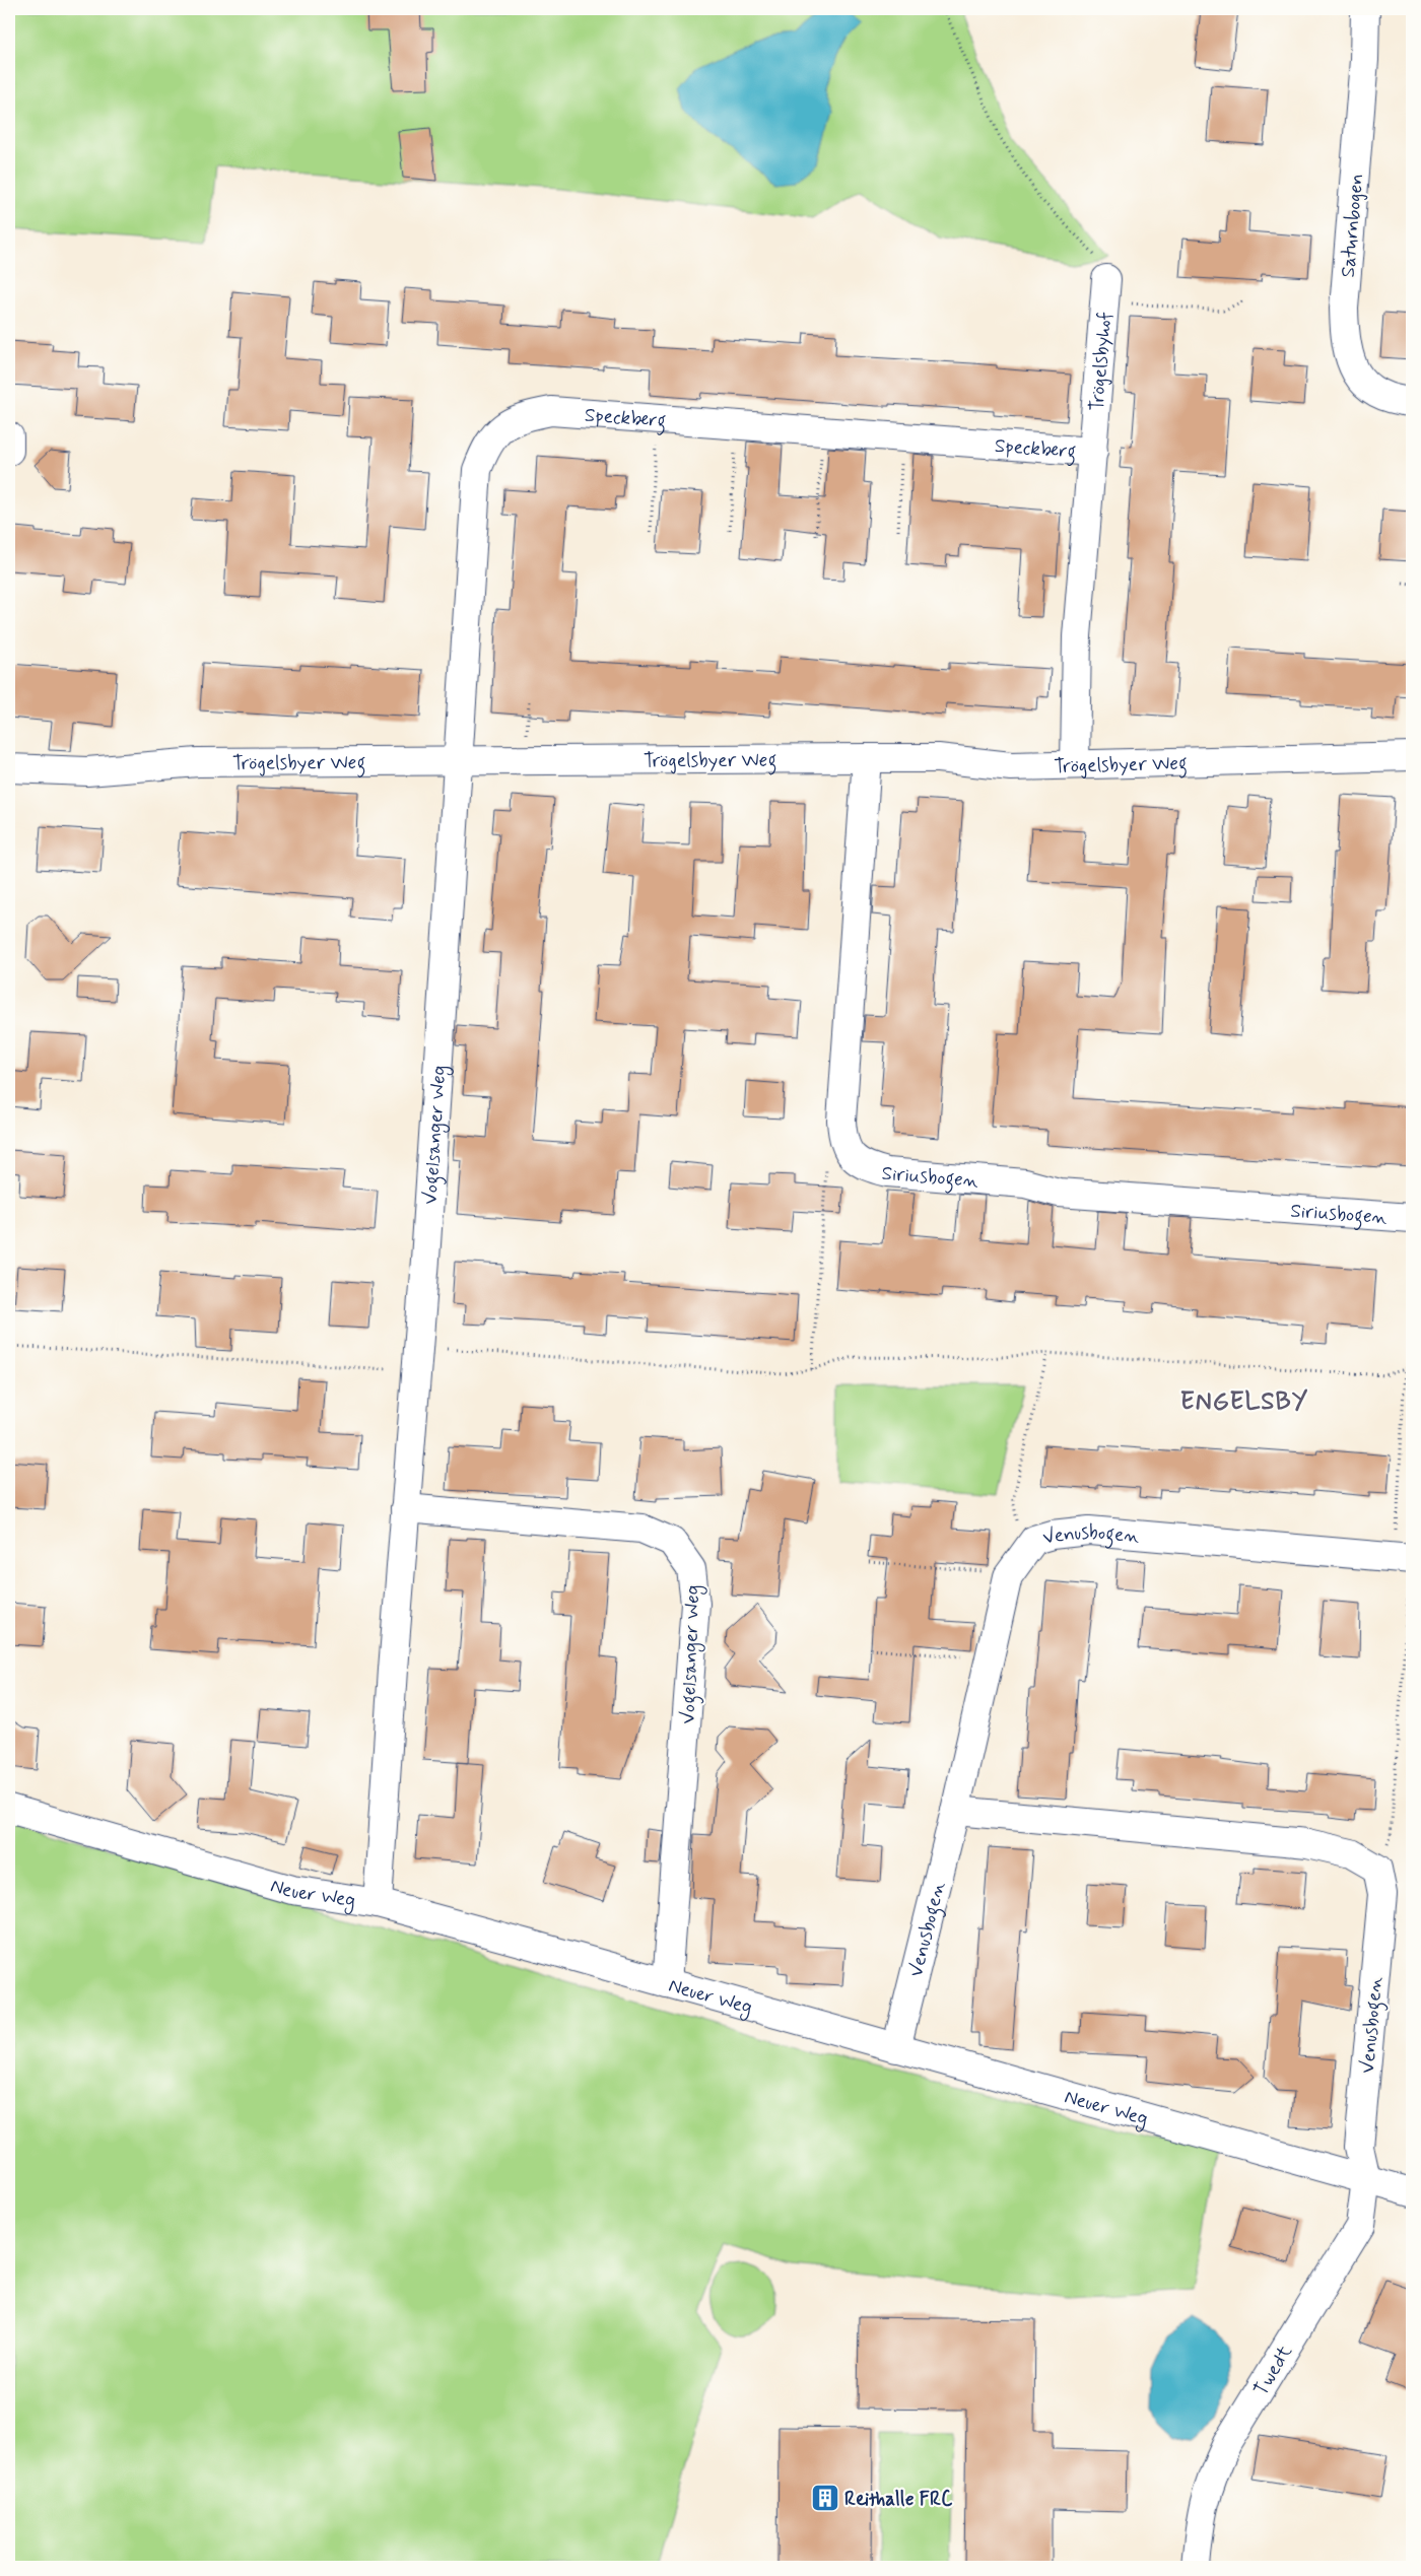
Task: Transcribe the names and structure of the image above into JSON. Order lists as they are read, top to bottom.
{
  "streets": {
    "street": [
      "Saturnbogen",
      "Trögelsbyhof",
      "Speckberg",
      "Trögelsbyer Weg",
      "Vogelsanger Weg",
      "Siriusbogen",
      "Venusbogen",
      "Neuer Weg",
      "Twedt"
    ]
  },
  "crossings": [
    ["Trögelsbyhof", "Speckberg"],
    ["Trögelsbyhof", "Trögelsbyer Weg"],
    ["Speckberg", "Trögelsbyer Weg"],
    ["Speckberg", "Vogelsanger Weg"],
    ["Trögelsbyer Weg", "Vogelsanger Weg"],
    ["Vogelsanger Weg", "Neuer Weg"],
    ["Venusbogen", "Neuer Weg"],
    ["Venusbogen", "Twedt"],
    ["Neuer Weg", "Twedt"]
  ],
  "districts": ["ENGELSBY"],
  "places": {
    "building": ["Reithalle FRC"]
  }
}
